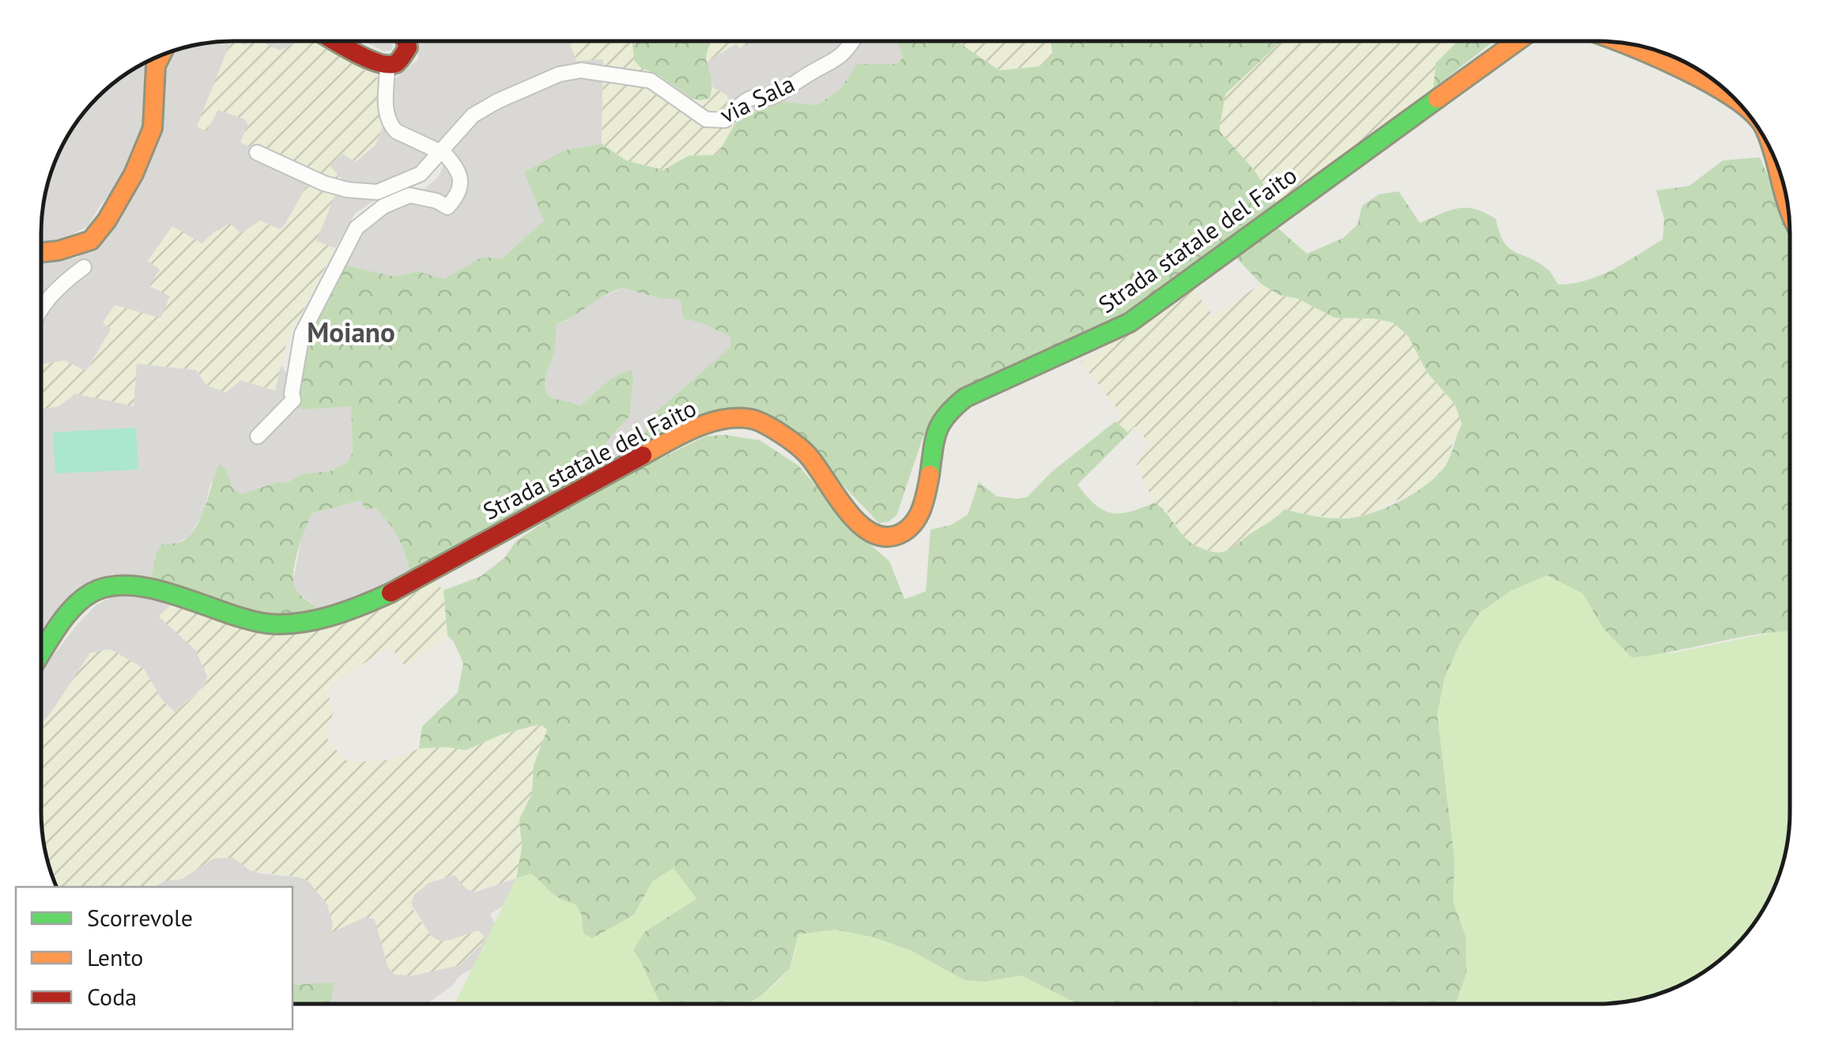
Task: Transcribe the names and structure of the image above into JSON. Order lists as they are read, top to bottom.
{
  "streets": {
    "street": ["via Sala", "Strada statale del Faito"]
  },
  "districts": ["Moiano"],
  "legend": ["Scorrevole", "Lento", "Coda"]
}
